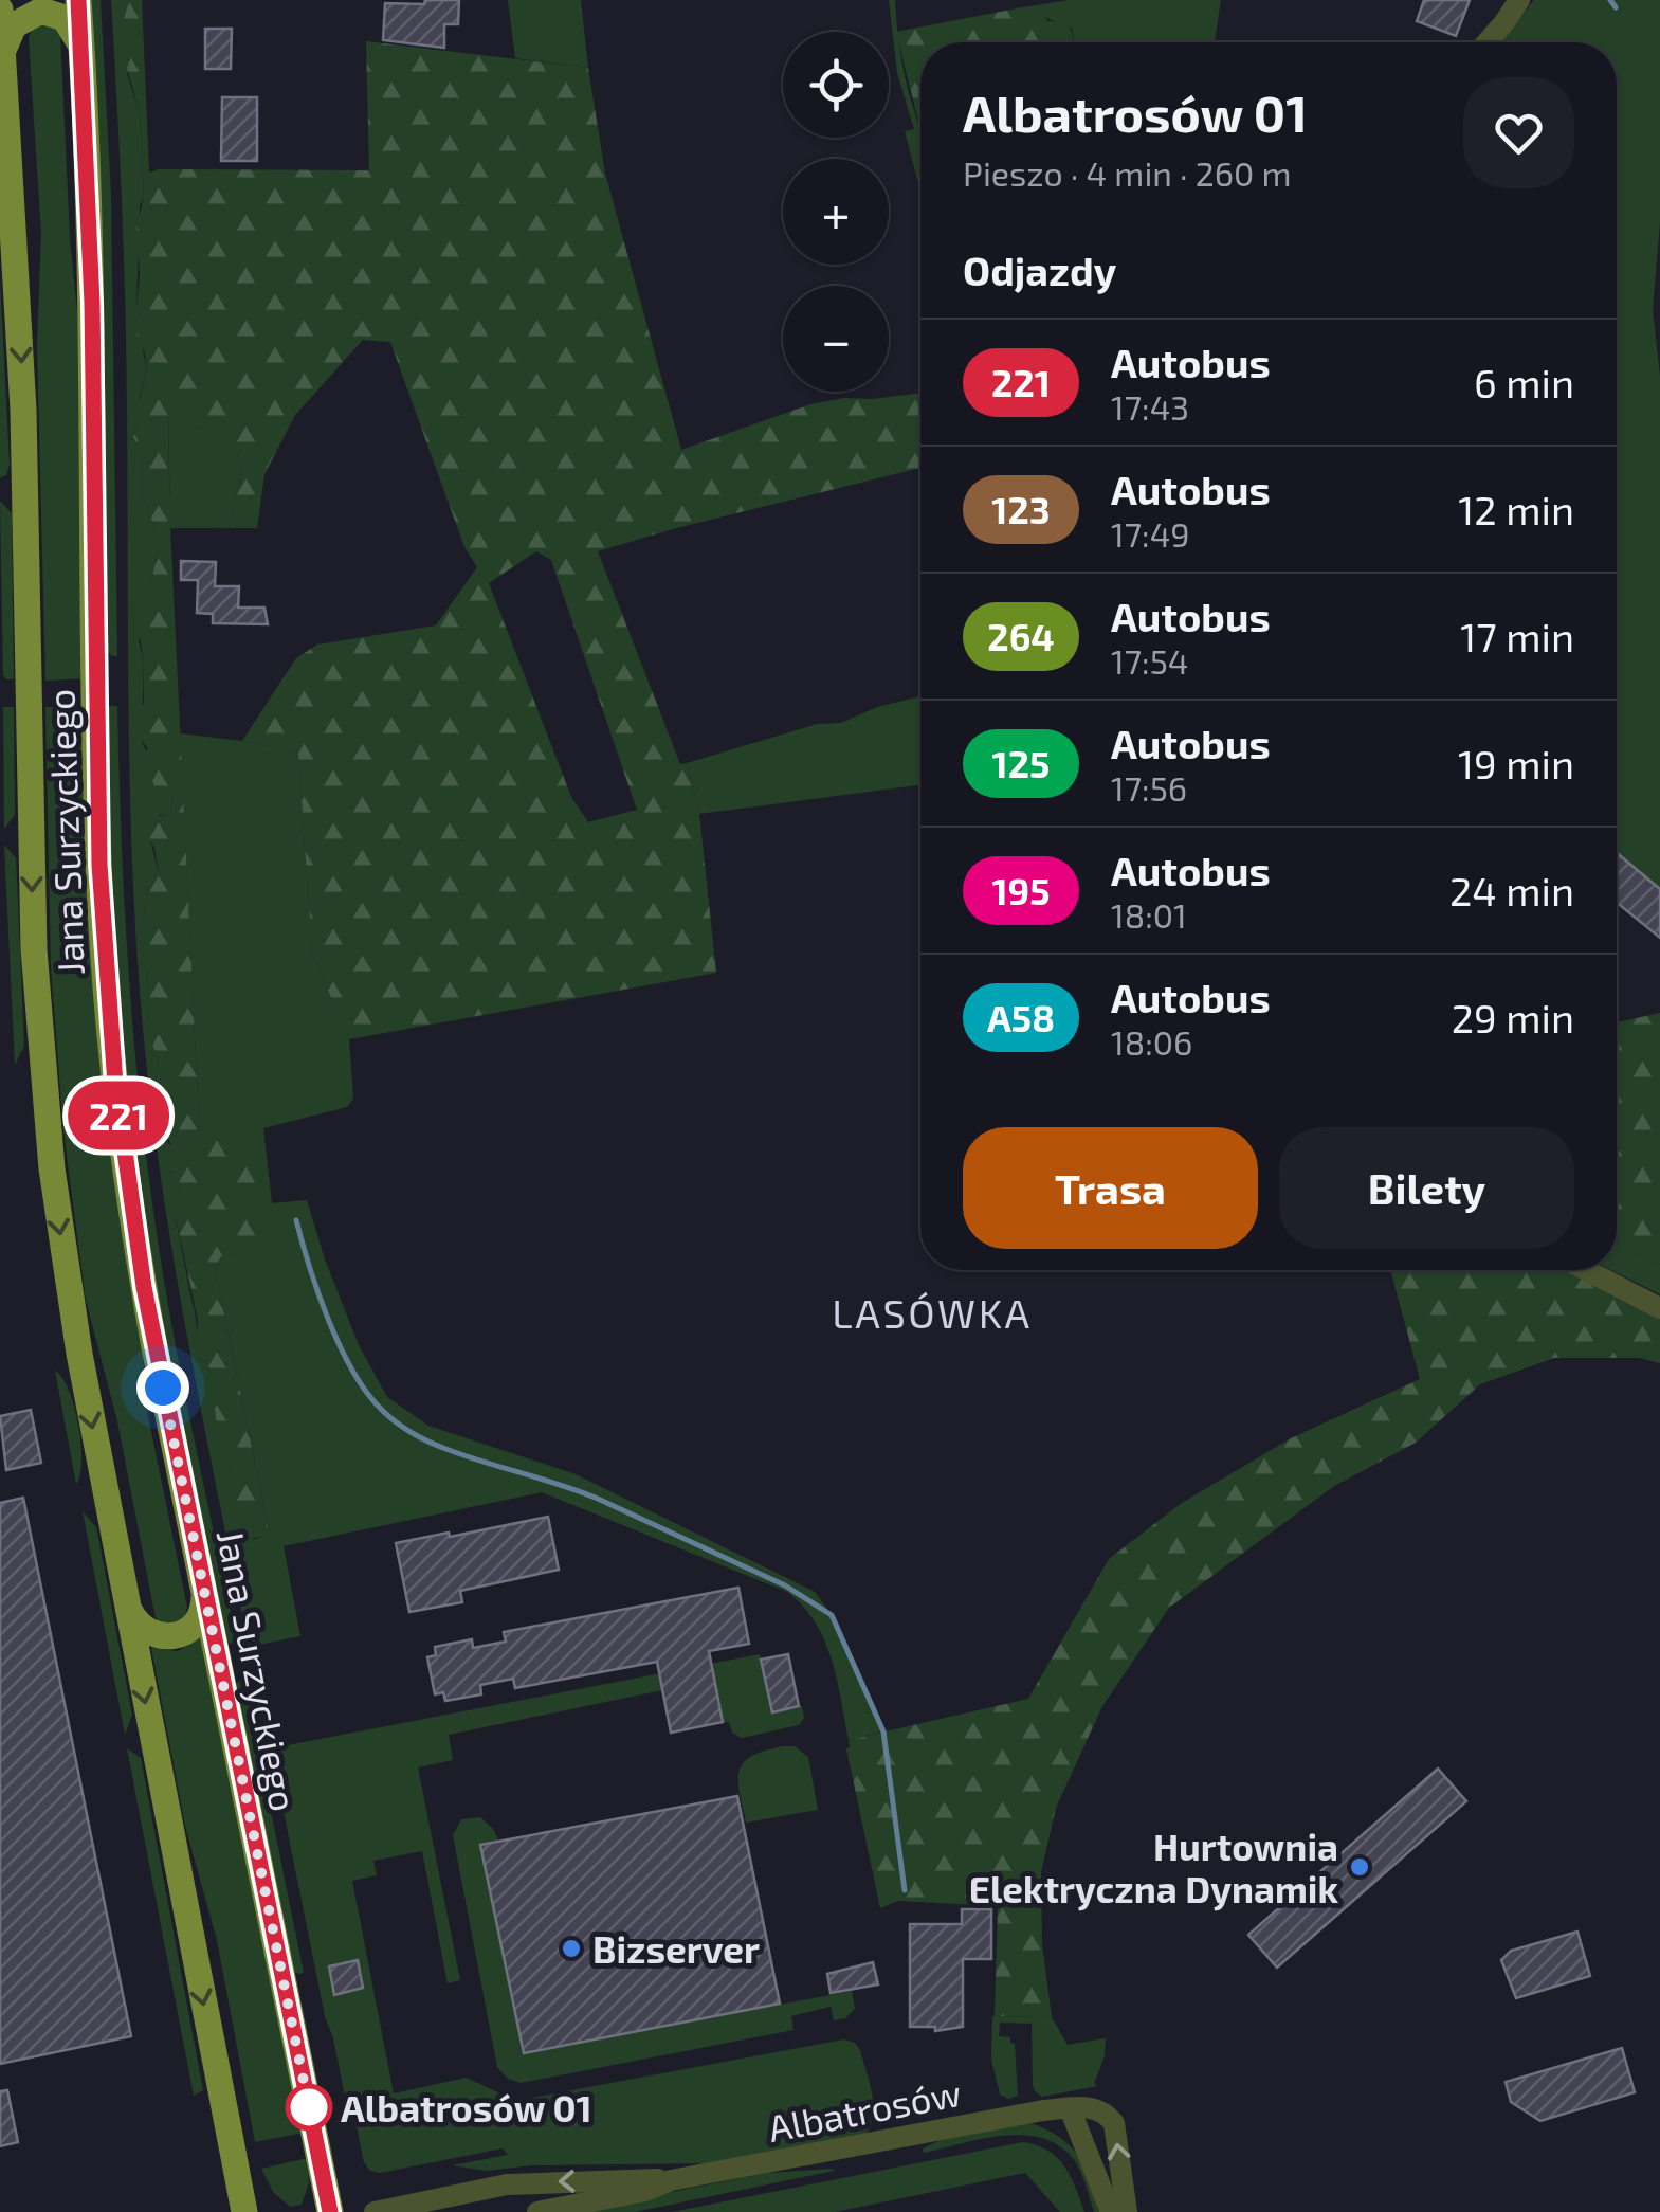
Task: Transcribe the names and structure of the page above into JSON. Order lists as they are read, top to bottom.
{
  "streets": {
    "main road": ["Jana Surzyckiego"],
    "street": ["Albatrosów"]
  },
  "districts": ["LASÓWKA"],
  "places": ["Hurtownia Elektryczna Dynamik", "Bizserver", "Albatrosów 01"],
  "lines": ["bus line 221"],
  "page": {
    "on_map": "221",
    "map_buttons": ["+", "−"],
    "heading": [
      ["Albatrosów 01", "Pieszo · 4 min · 260 m"],
      "Odjazdy"
    ],
    "list": [
      {
        "mark": "221",
        "name": "Autobus",
        "note": "17:43",
        "value": "6 min"
      },
      {
        "mark": "123",
        "name": "Autobus",
        "note": "17:49",
        "value": "12 min"
      },
      {
        "mark": "264",
        "name": "Autobus",
        "note": "17:54",
        "value": "17 min"
      },
      {
        "mark": "125",
        "name": "Autobus",
        "note": "17:56",
        "value": "19 min"
      },
      {
        "mark": "195",
        "name": "Autobus",
        "note": "18:01",
        "value": "24 min"
      },
      {
        "mark": "A58",
        "name": "Autobus",
        "note": "18:06",
        "value": "29 min"
      }
    ],
    "buttons": ["Trasa", "Bilety"]
  }
}
